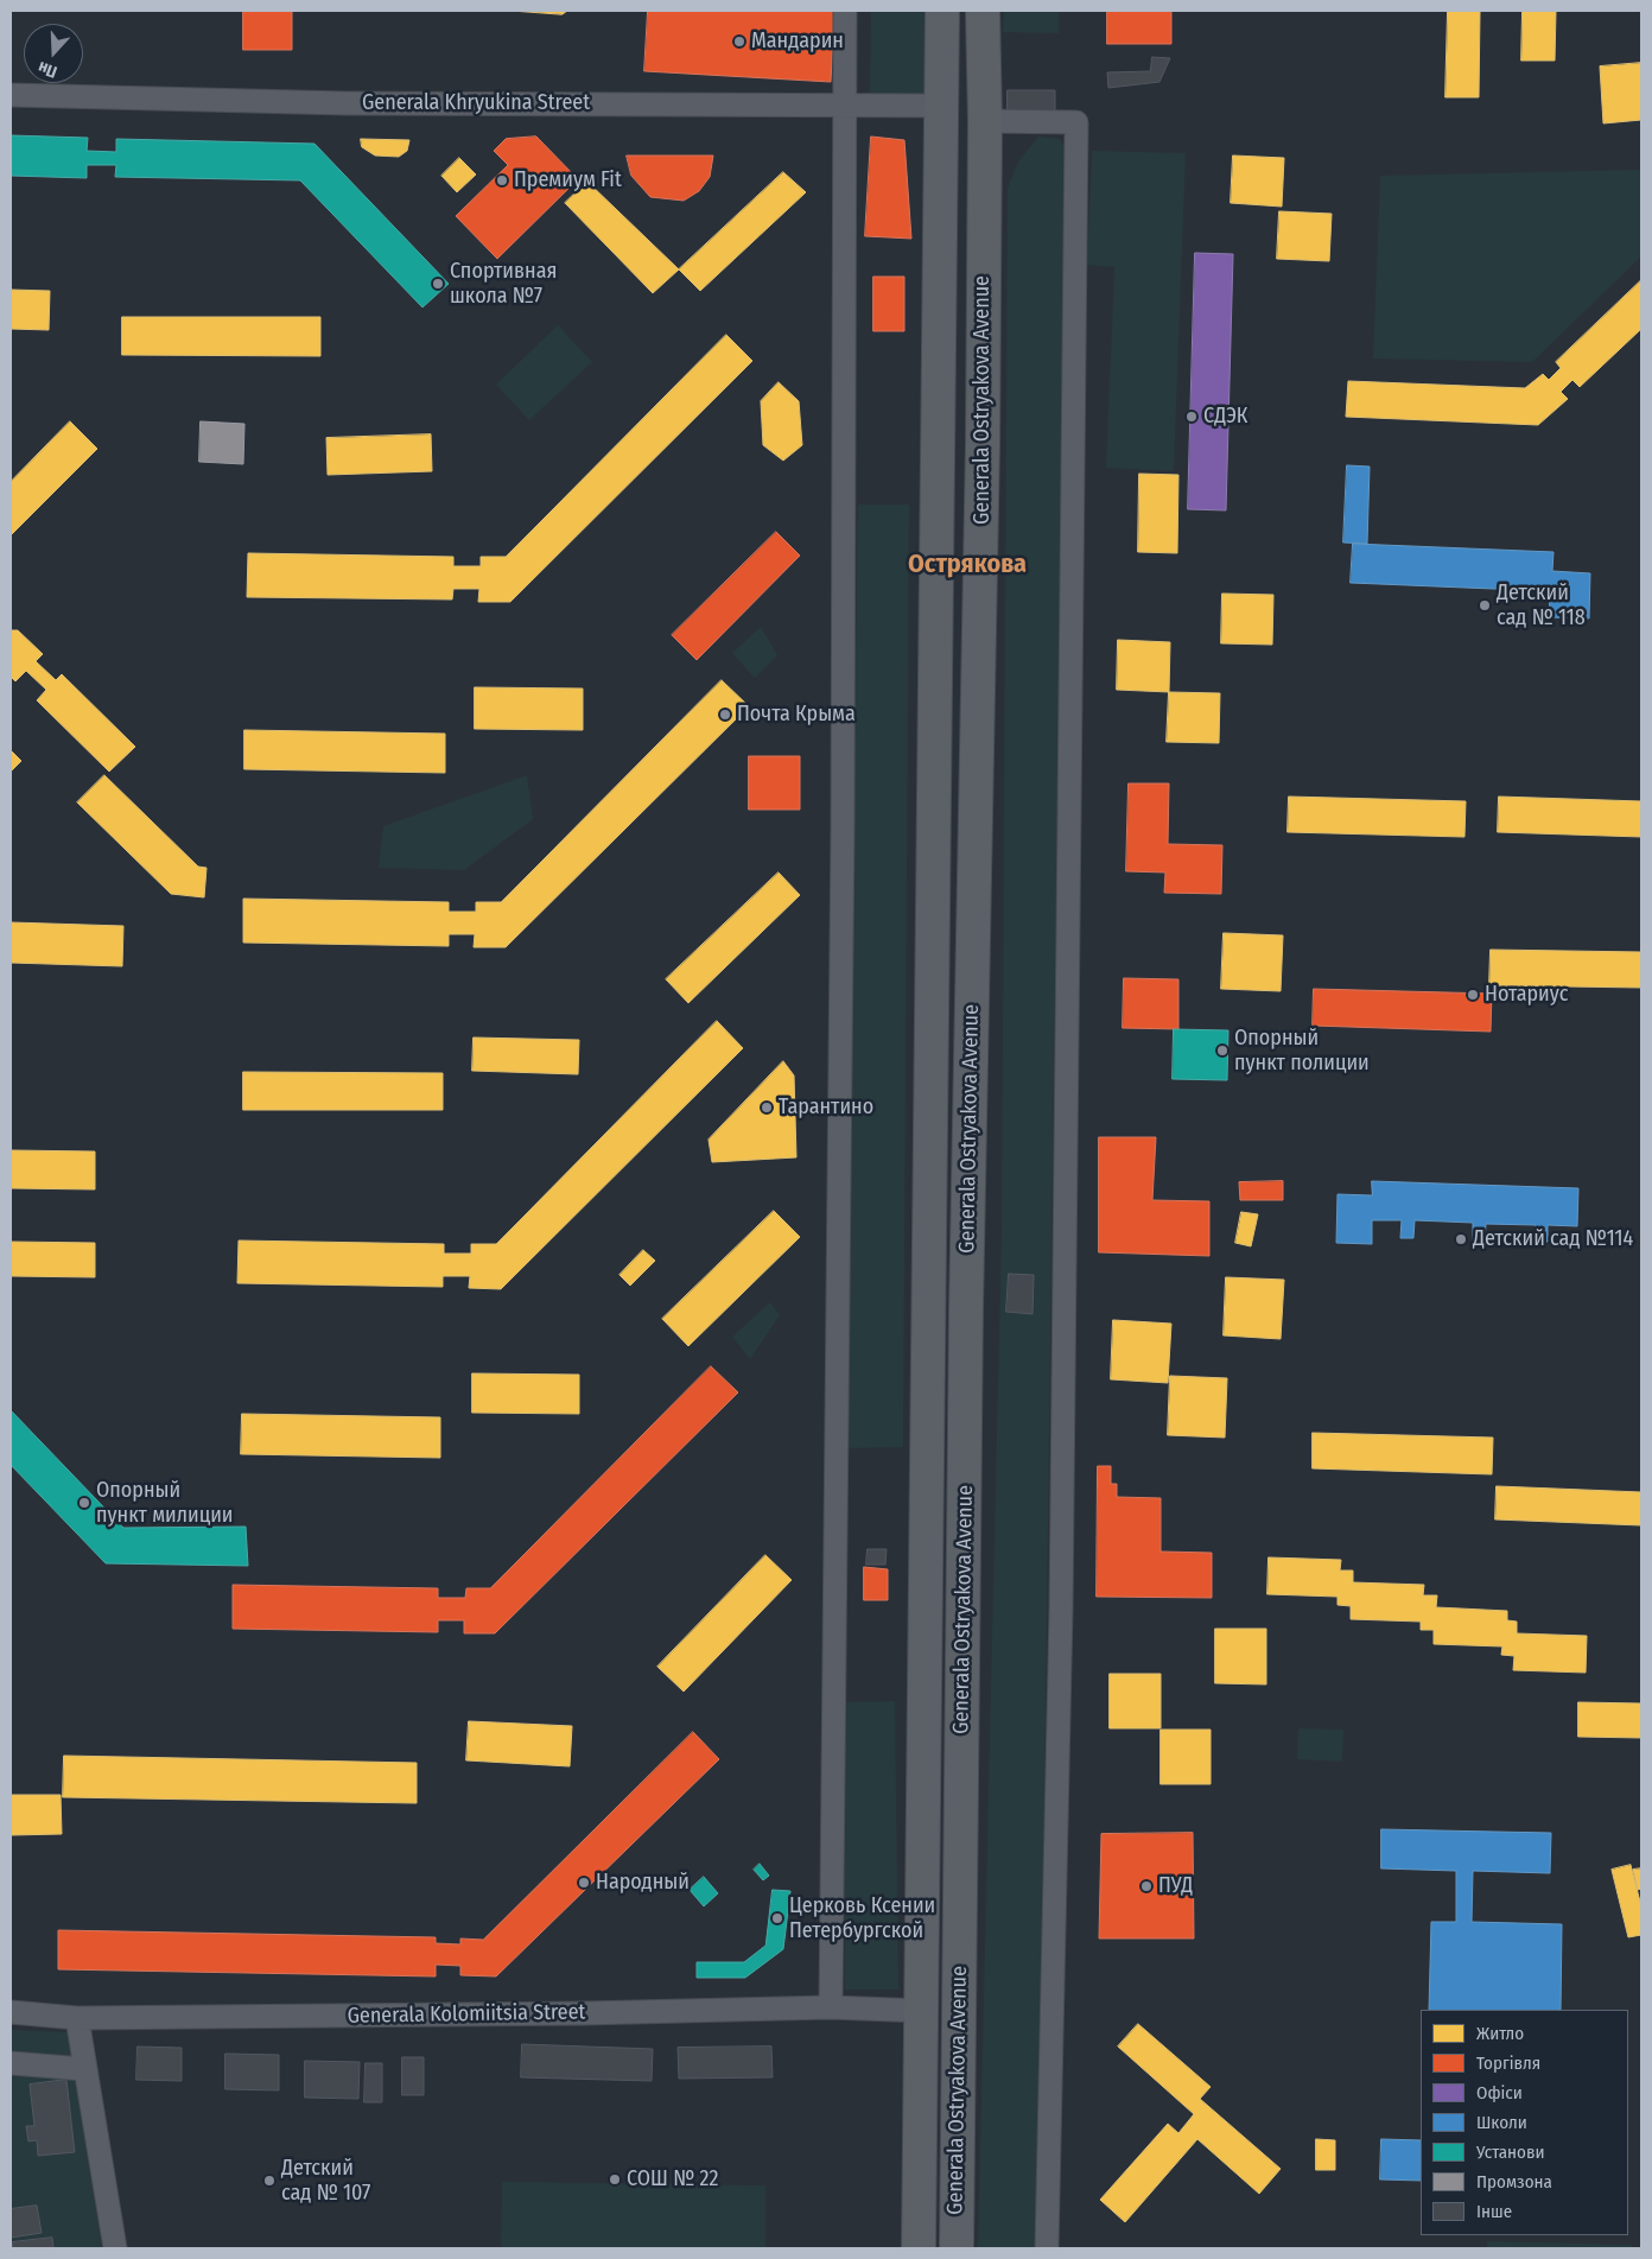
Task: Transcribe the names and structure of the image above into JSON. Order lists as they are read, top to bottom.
{
  "streets": {
    "main road": ["Generala Ostryakova Avenue"],
    "street": ["Generala Khryukina Street", "Generala Kolomiitsia Street"]
  },
  "crossings": [
    ["Generala Khryukina Street", "Generala Ostryakova Avenue"],
    ["Generala Ostryakova Avenue", "Generala Kolomiitsia Street"]
  ],
  "districts": ["Острякова"],
  "places": [
    "Мандарин",
    "Премиум Fit",
    "Спортивная школа №7",
    "СДЭК",
    "Детский сад № 118",
    "Почта Крыма",
    "Нотариус",
    "Опорный пункт полиции",
    "Тарантино",
    "Детский сад №114",
    "Опорный пункт милиции",
    "Народный",
    "ПУД",
    "Церковь Ксении Петербургской",
    "СОШ № 22",
    "Детский сад № 107"
  ],
  "legend": [
    "Житло",
    "Торгівля",
    "Офіси",
    "Школи",
    "Установи",
    "Промзона",
    "Інше"
  ],
  "north": "bottom"
}
